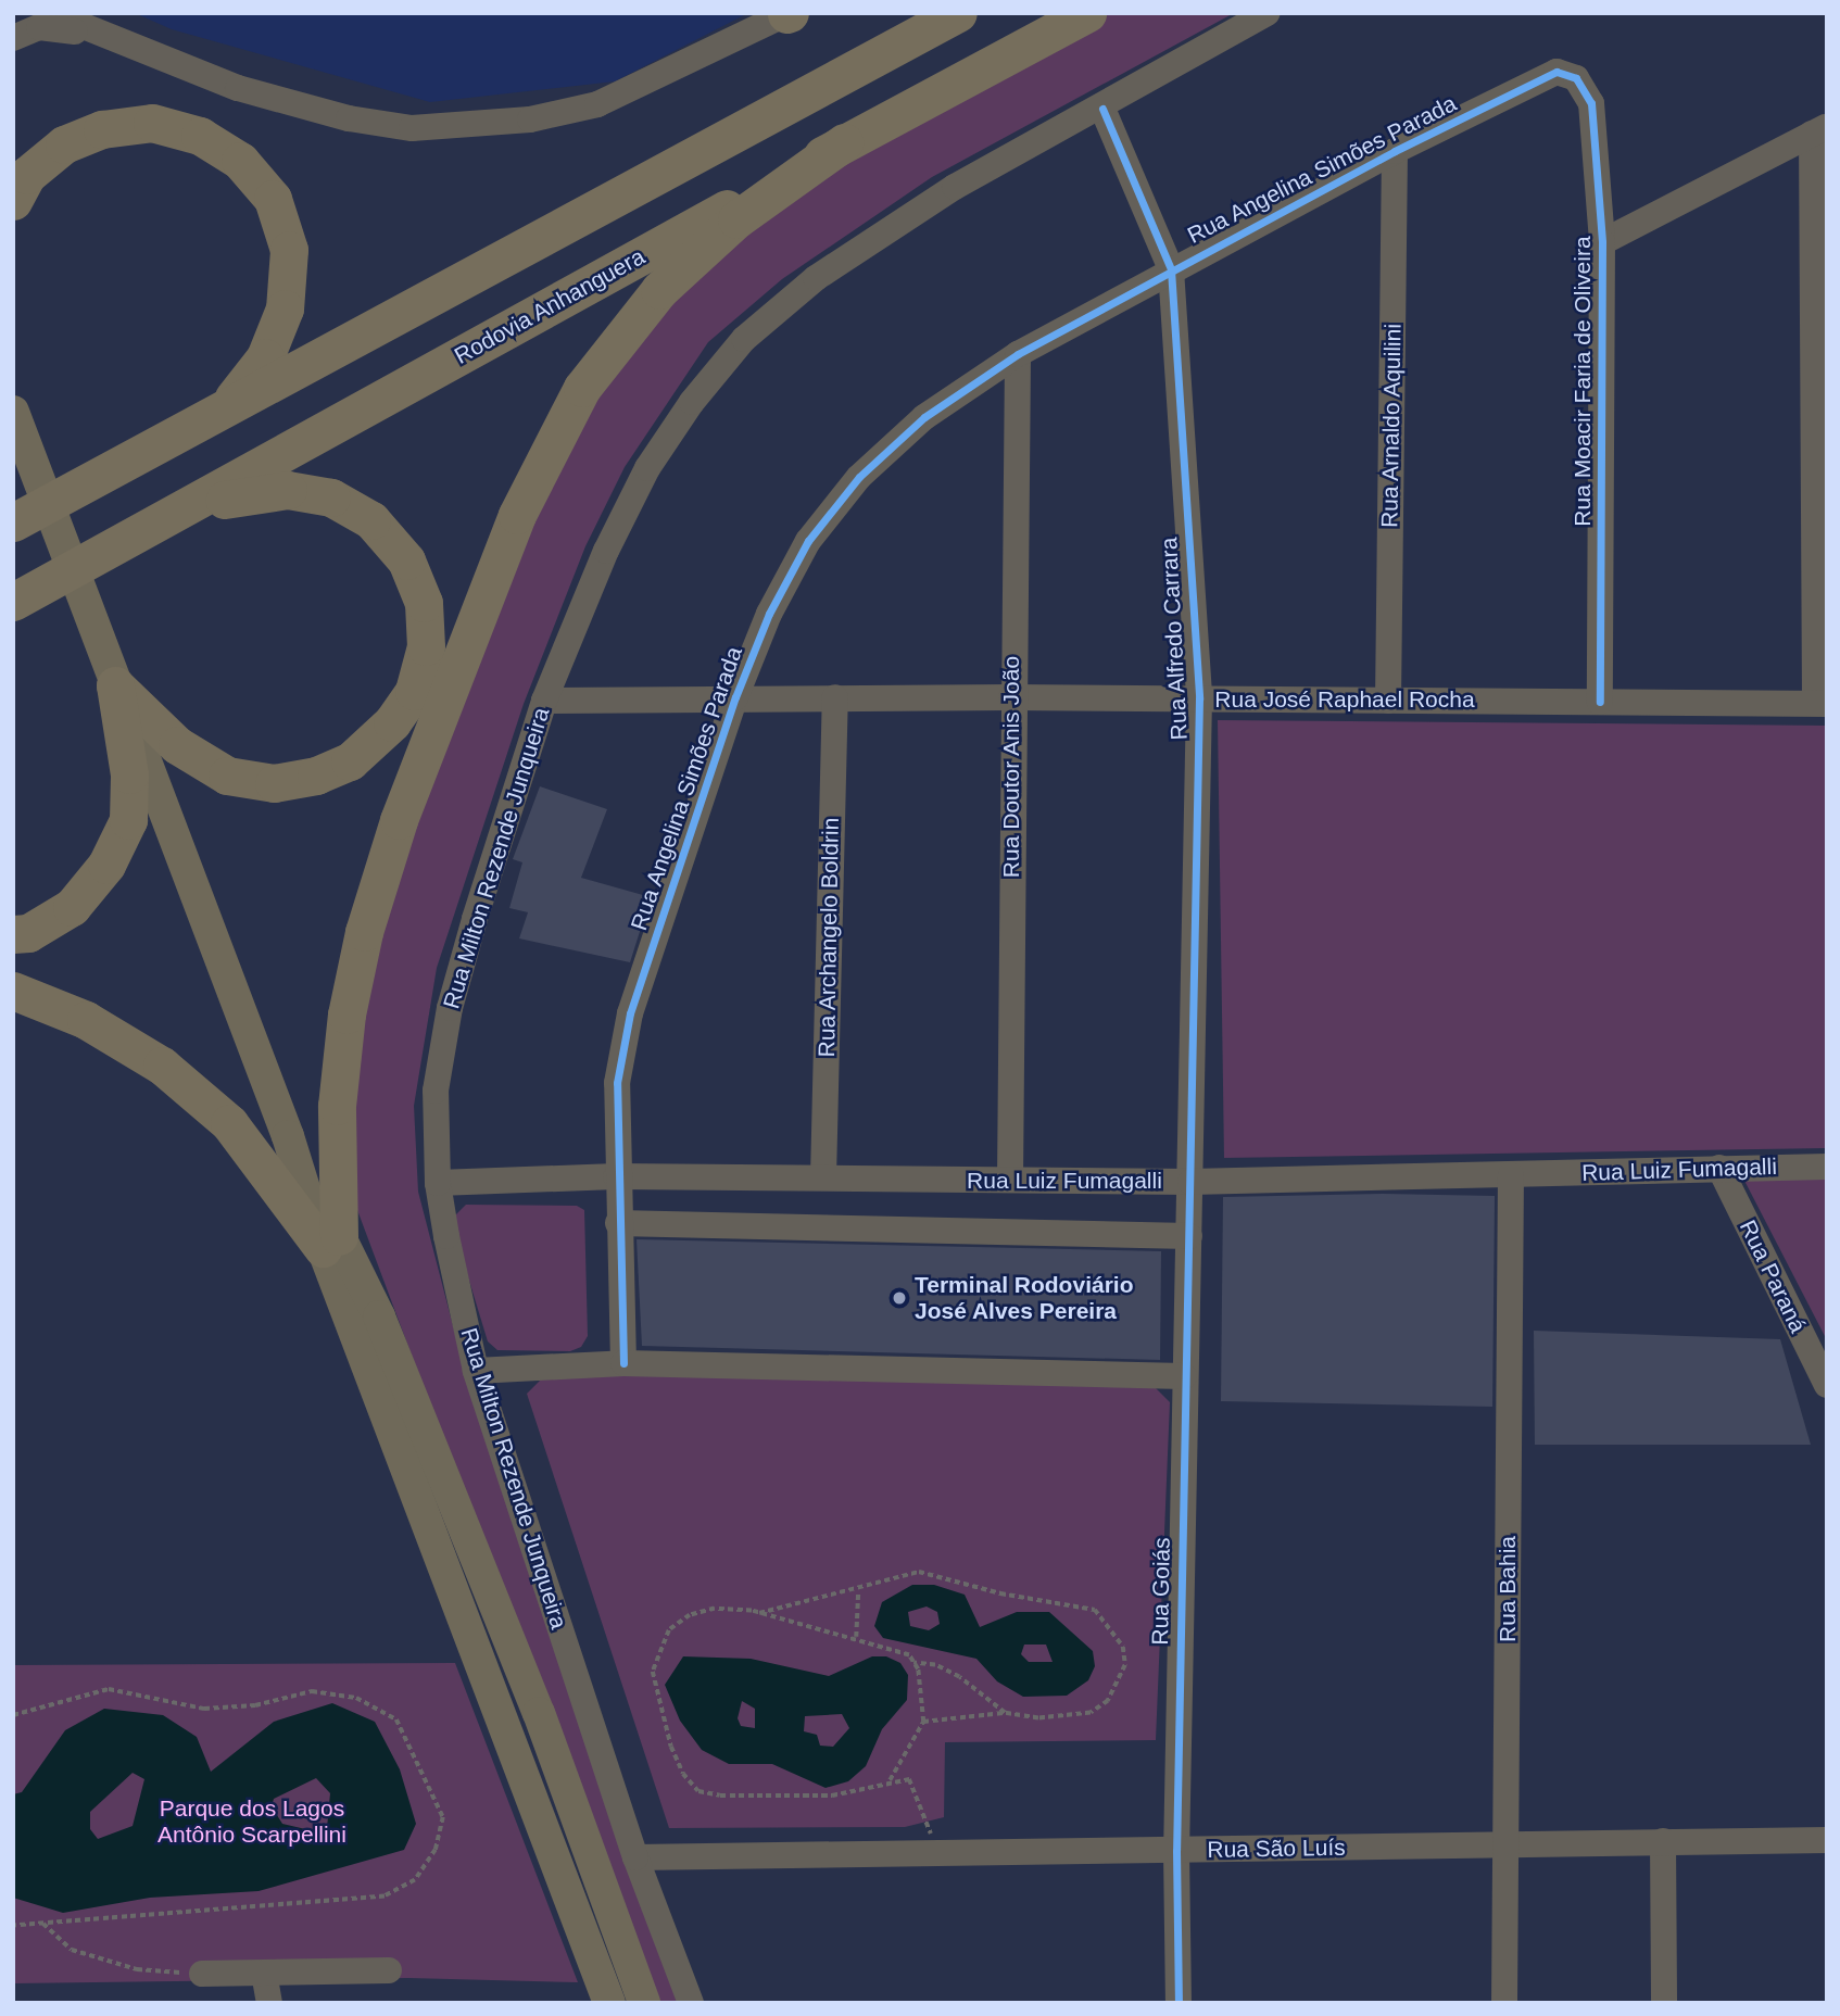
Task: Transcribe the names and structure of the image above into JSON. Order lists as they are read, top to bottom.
{
  "streets": {
    "highway": ["Rodovia Anhanguera"],
    "street": [
      "Rua Angelina Simões Parada",
      "Rua Moacir Faria de Oliveira",
      "Rua Arnaldo Aquilini",
      "Rua Alfredo Carrara",
      "Rua José Raphael Rocha",
      "Rua Doutor Anis João",
      "Rua Milton Rezende Junqueira",
      "Rua Archangelo Boldrin",
      "Rua Luiz Fumagalli",
      "Rua Paraná",
      "Rua Bahia",
      "Rua Goiás",
      "Rua São Luís"
    ]
  },
  "crossings": [
    ["Rua Angelina Simões Parada", "Rua Moacir Faria de Oliveira"],
    ["Rua Angelina Simões Parada", "Rua Arnaldo Aquilini"],
    ["Rua Angelina Simões Parada", "Rua Alfredo Carrara"],
    ["Rua Angelina Simões Parada", "Rua José Raphael Rocha"],
    ["Rua Angelina Simões Parada", "Rua Doutor Anis João"],
    ["Rua Angelina Simões Parada", "Rua Luiz Fumagalli"],
    ["Rua Moacir Faria de Oliveira", "Rua José Raphael Rocha"],
    ["Rua Arnaldo Aquilini", "Rua José Raphael Rocha"],
    ["Rua Alfredo Carrara", "Rua José Raphael Rocha"],
    ["Rua Alfredo Carrara", "Rua Milton Rezende Junqueira"],
    ["Rua Alfredo Carrara", "Rua Luiz Fumagalli"],
    ["Rua Alfredo Carrara", "Rua Goiás"],
    ["Rua José Raphael Rocha", "Rua Doutor Anis João"],
    ["Rua José Raphael Rocha", "Rua Milton Rezende Junqueira"],
    ["Rua José Raphael Rocha", "Rua Archangelo Boldrin"],
    ["Rua Doutor Anis João", "Rua Luiz Fumagalli"],
    ["Rua Milton Rezende Junqueira", "Rua Luiz Fumagalli"],
    ["Rua Milton Rezende Junqueira", "Rua São Luís"],
    ["Rua Archangelo Boldrin", "Rua Luiz Fumagalli"],
    ["Rua Luiz Fumagalli", "Rua Paraná"],
    ["Rua Luiz Fumagalli", "Rua Bahia"],
    ["Rua Luiz Fumagalli", "Rua Goiás"],
    ["Rua Bahia", "Rua São Luís"],
    ["Rua Goiás", "Rua São Luís"]
  ],
  "parks": ["Parque dos Lagos Antônio Scarpellini"],
  "places": ["Terminal Rodoviário José Alves Pereira"]
}
